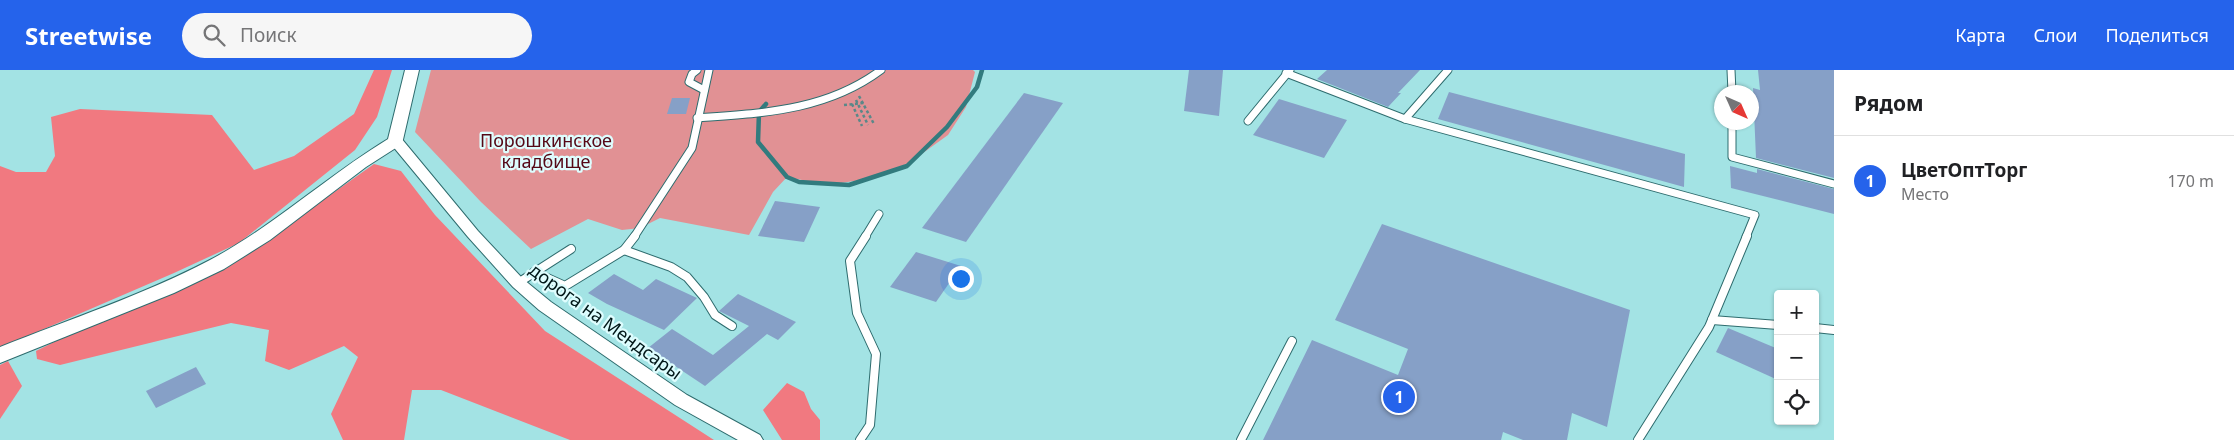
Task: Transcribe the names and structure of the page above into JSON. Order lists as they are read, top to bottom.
{
  "streets": {
    "street": ["дорога на Мендсары"]
  },
  "parks": ["Порошкинское кладбище"],
  "north": "bottom right",
  "page": {
    "header": "Streetwise",
    "search": "Поиск",
    "nav": ["Карта", "Слои", "Поделиться"],
    "heading": "Рядом",
    "list": [
      {
        "mark": "1",
        "name": "ЦветОптТорг",
        "note": "Место",
        "value": "170 m"
      }
    ],
    "map_buttons": ["+", "−"],
    "pins": "1"
  }
}
